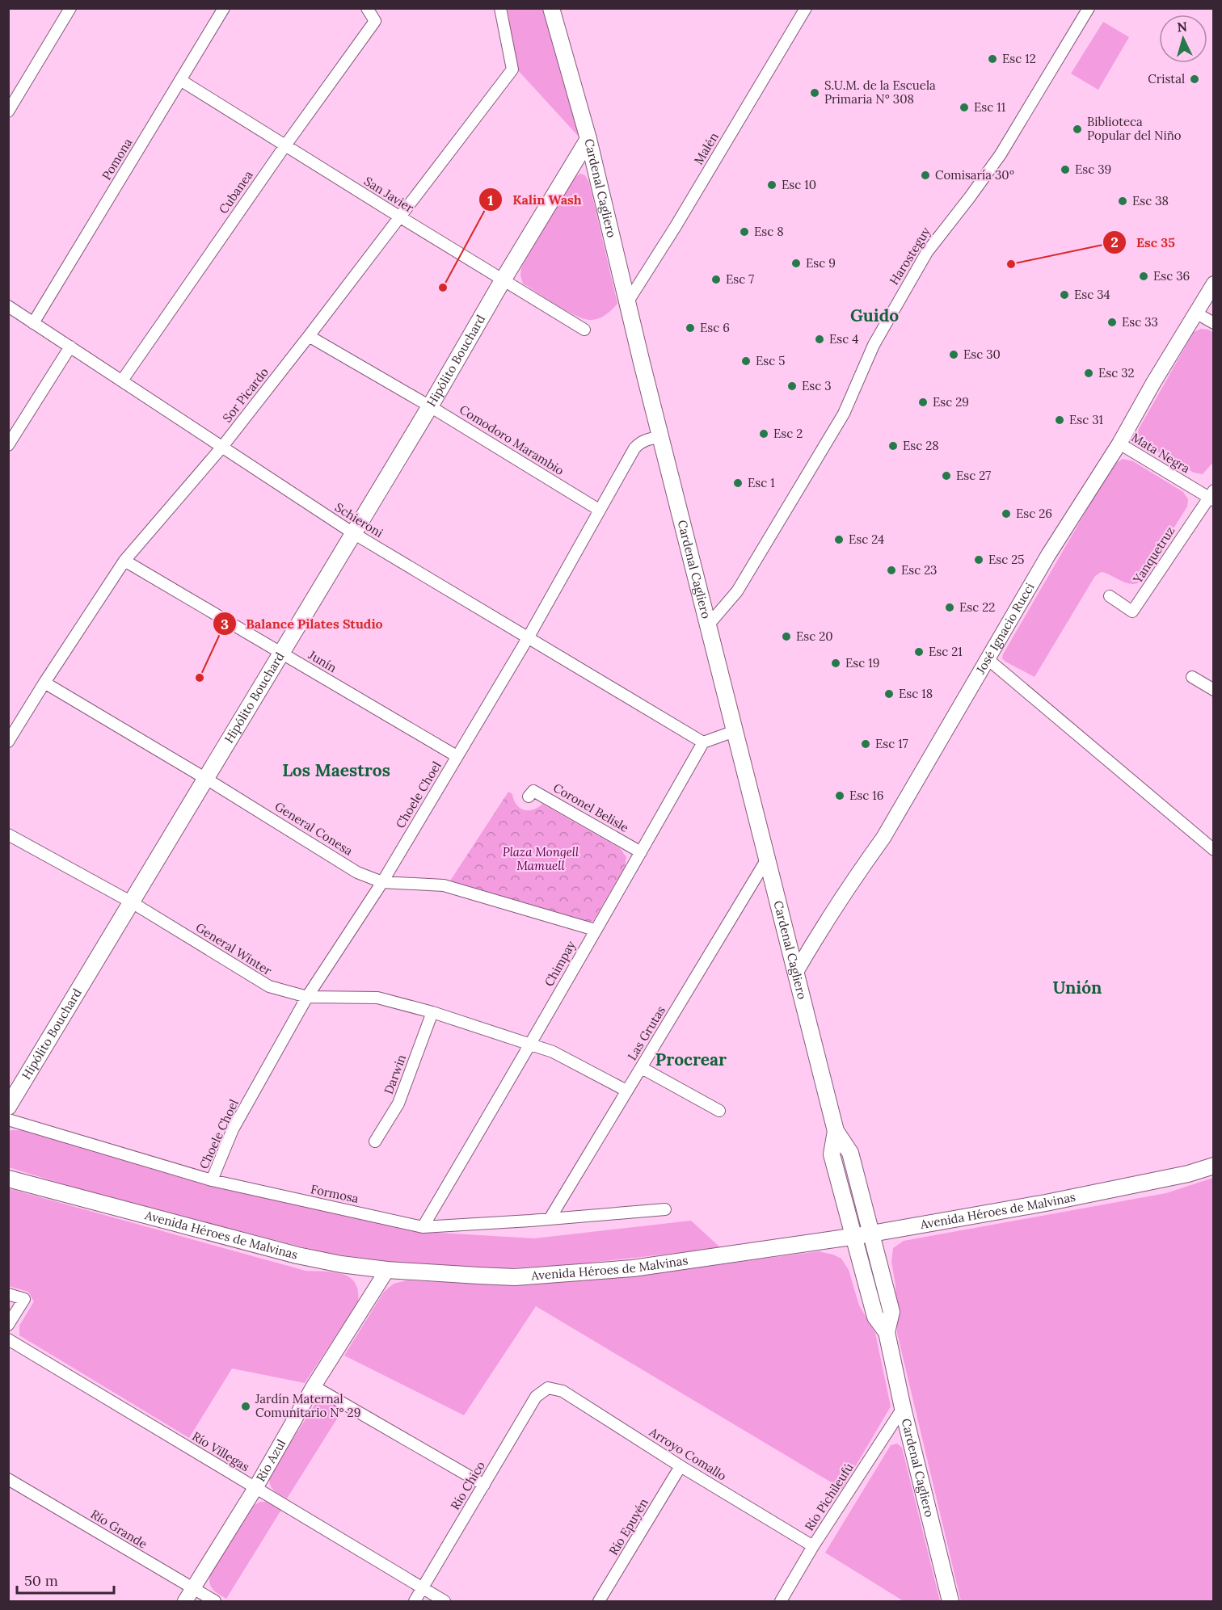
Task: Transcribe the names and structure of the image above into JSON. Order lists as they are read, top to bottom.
{
  "streets": {
    "main road": ["Cardenal Cagliero", "Hipólito Bouchard", "Avenida Héroes de Malvinas"],
    "street": [
      "Malén",
      "Pomona",
      "Cubanea",
      "San Javier",
      "Harosteguy",
      "Sor Picardo",
      "Comodoro Marambio",
      "Mata Negra",
      "Schieroni",
      "Yanquetruz",
      "José Ignacio Rucci",
      "Junín",
      "Choele Choel",
      "Coronel Belisle",
      "General Conesa",
      "General Winter",
      "Chimpay",
      "Las Grutas",
      "Darwin",
      "Formosa",
      "Río Villegas",
      "Arroyo Comallo",
      "Río Azul",
      "Río Chico",
      "Río Pichileufú",
      "Río Epuyén",
      "Río Grande"
    ]
  },
  "crossings": [
    ["Malén", "Cardenal Cagliero"],
    ["Pomona", "San Javier"],
    ["Pomona", "Schieroni"],
    ["Cardenal Cagliero", "Harosteguy"],
    ["Cardenal Cagliero", "Hipólito Bouchard"],
    ["Cardenal Cagliero", "José Ignacio Rucci"],
    ["Cardenal Cagliero", "Choele Choel"],
    ["Cardenal Cagliero", "Las Grutas"],
    ["Cardenal Cagliero", "Avenida Héroes de Malvinas"],
    ["Cardenal Cagliero", "Río Pichileufú"],
    ["Cubanea", "San Javier"],
    ["Cubanea", "Schieroni"],
    ["San Javier", "Hipólito Bouchard"],
    ["San Javier", "Sor Picardo"],
    ["Hipólito Bouchard", "Comodoro Marambio"],
    ["Hipólito Bouchard", "Schieroni"],
    ["Hipólito Bouchard", "Junín"],
    ["Hipólito Bouchard", "General Conesa"],
    ["Hipólito Bouchard", "General Winter"],
    ["Sor Picardo", "Comodoro Marambio"],
    ["Sor Picardo", "Schieroni"],
    ["Sor Picardo", "Junín"],
    ["Sor Picardo", "General Conesa"],
    ["Comodoro Marambio", "Choele Choel"],
    ["Mata Negra", "Yanquetruz"],
    ["Mata Negra", "José Ignacio Rucci"],
    ["Schieroni", "Choele Choel"],
    ["Schieroni", "Chimpay"],
    ["Junín", "Choele Choel"],
    ["Choele Choel", "General Conesa"],
    ["Choele Choel", "General Winter"],
    ["Choele Choel", "Formosa"],
    ["Coronel Belisle", "Chimpay"],
    ["General Conesa", "Chimpay"],
    ["General Winter", "Chimpay"],
    ["General Winter", "Las Grutas"],
    ["General Winter", "Darwin"],
    ["Chimpay", "Formosa"],
    ["Las Grutas", "Formosa"],
    ["Avenida Héroes de Malvinas", "Río Azul"],
    ["Río Villegas", "Río Azul"],
    ["Río Villegas", "Río Chico"],
    ["Arroyo Comallo", "Río Chico"],
    ["Arroyo Comallo", "Río Pichileufú"],
    ["Arroyo Comallo", "Río Epuyén"],
    ["Río Azul", "Río Grande"]
  ],
  "districts": [
    "Guido",
    "Los Maestros",
    "Unión",
    "Procrear"
  ],
  "parks": ["Plaza Mongell Mamuell"],
  "places": [
    "Esc 12",
    "Cristal",
    "S.U.M. de la Escuela Primaria N° 308",
    "Esc 11",
    "Biblioteca Popular del Niño",
    "Esc 39",
    "Comisaría 30º",
    "Esc 10",
    "Esc 38",
    "Esc 8",
    "Esc 9",
    "Esc 35",
    "Esc 36",
    "Esc 7",
    "Kalin Wash",
    "Esc 34",
    "Esc 33",
    "Esc 6",
    "Esc 4",
    "Esc 30",
    "Esc 5",
    "Esc 32",
    "Esc 3",
    "Esc 29",
    "Esc 31",
    "Esc 2",
    "Esc 28",
    "Esc 27",
    "Esc 1",
    "Esc 26",
    "Esc 24",
    "Esc 25",
    "Esc 23",
    "Esc 22",
    "Esc 20",
    "Esc 21",
    "Esc 19",
    "Balance Pilates Studio",
    "Esc 18",
    "Esc 17",
    "Esc 16",
    "Jardín Maternal Comunitario N° 29"
  ],
  "scale_bar": "50 m",
  "north": "top"
}
